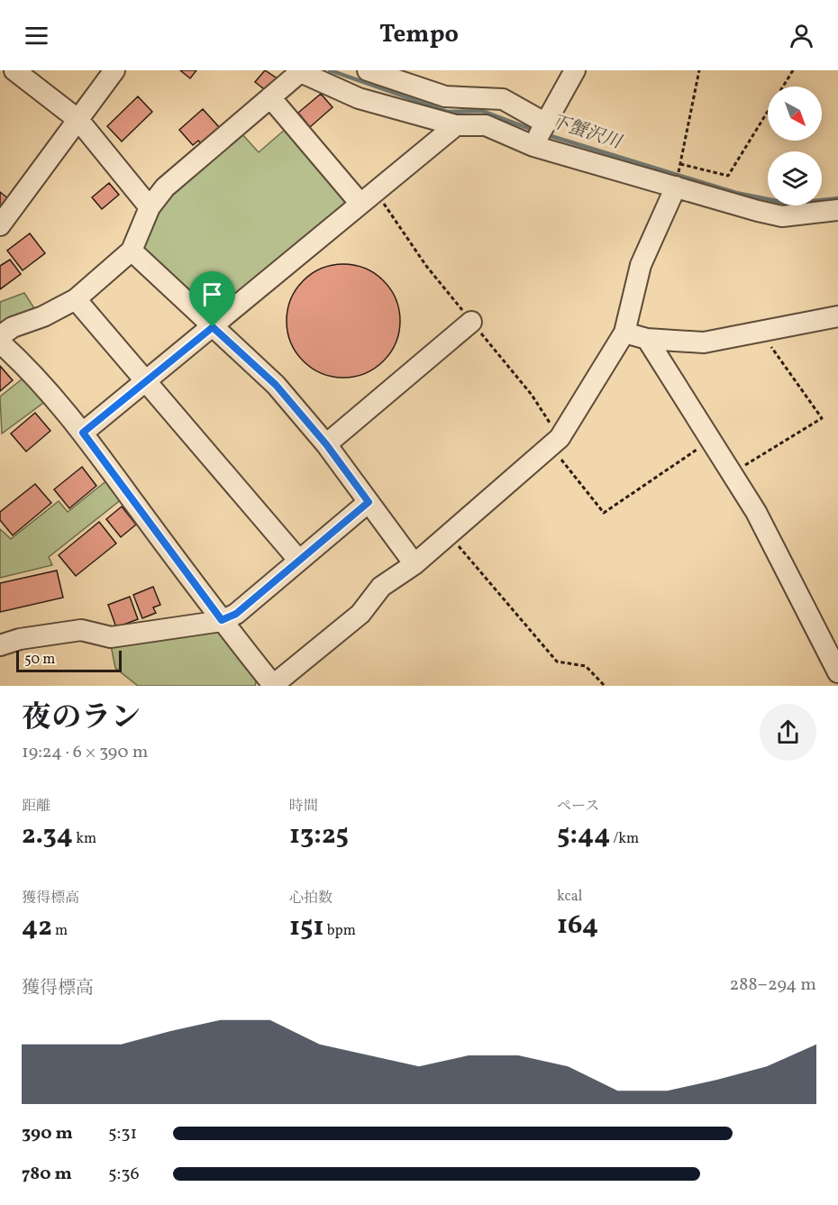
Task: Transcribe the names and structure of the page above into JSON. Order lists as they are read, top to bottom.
{
  "water": ["下蟹沢川"],
  "scale_bar": "50 m",
  "north": "bottom right",
  "page": {
    "header": "Tempo",
    "scale": "50 m",
    "heading": ["夜のラン", "19:24 · 6 × 390 m"],
    "stats": [
      ["距離", "2.34 km"],
      ["時間", "13:25"],
      ["ペース", "5:44 /km"],
      ["獲得標高", "42 m"],
      ["心拍数", "151 bpm"],
      ["kcal", "164"]
    ],
    "chart": ["獲得標高", "288–294 m"],
    "list": [
      {
        "name": "390 m",
        "note": "5:31"
      },
      {
        "name": "780 m",
        "note": "5:36"
      }
    ]
  }
}
